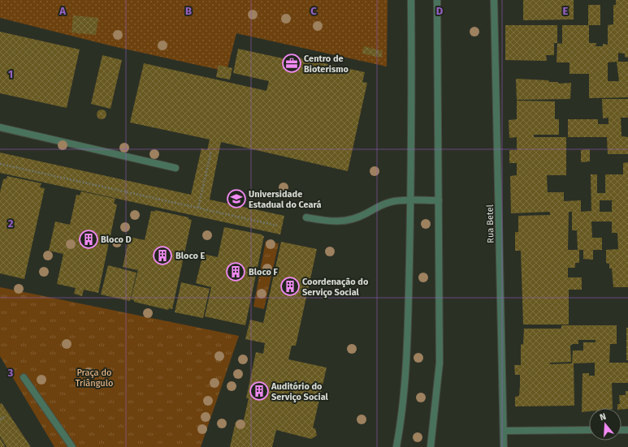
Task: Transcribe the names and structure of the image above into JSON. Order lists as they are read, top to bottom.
{
  "streets": {
    "street": ["Rua Betel"]
  },
  "parks": ["Praça do Triângulo"],
  "places": {
    "office": ["Centro de Bioterismo"],
    "school or university": ["Universidade Estadual do Ceará"],
    "building": [
      "Bloco D",
      "Bloco E",
      "Bloco F",
      "Coordenação do Serviço Social",
      "Auditório do Serviço Social"
    ]
  },
  "north": "top",
  "grid": {
    "columns": [
      "A",
      "B",
      "C",
      "D",
      "E"
    ],
    "rows": ["1", "2", "3"]
  }
}
